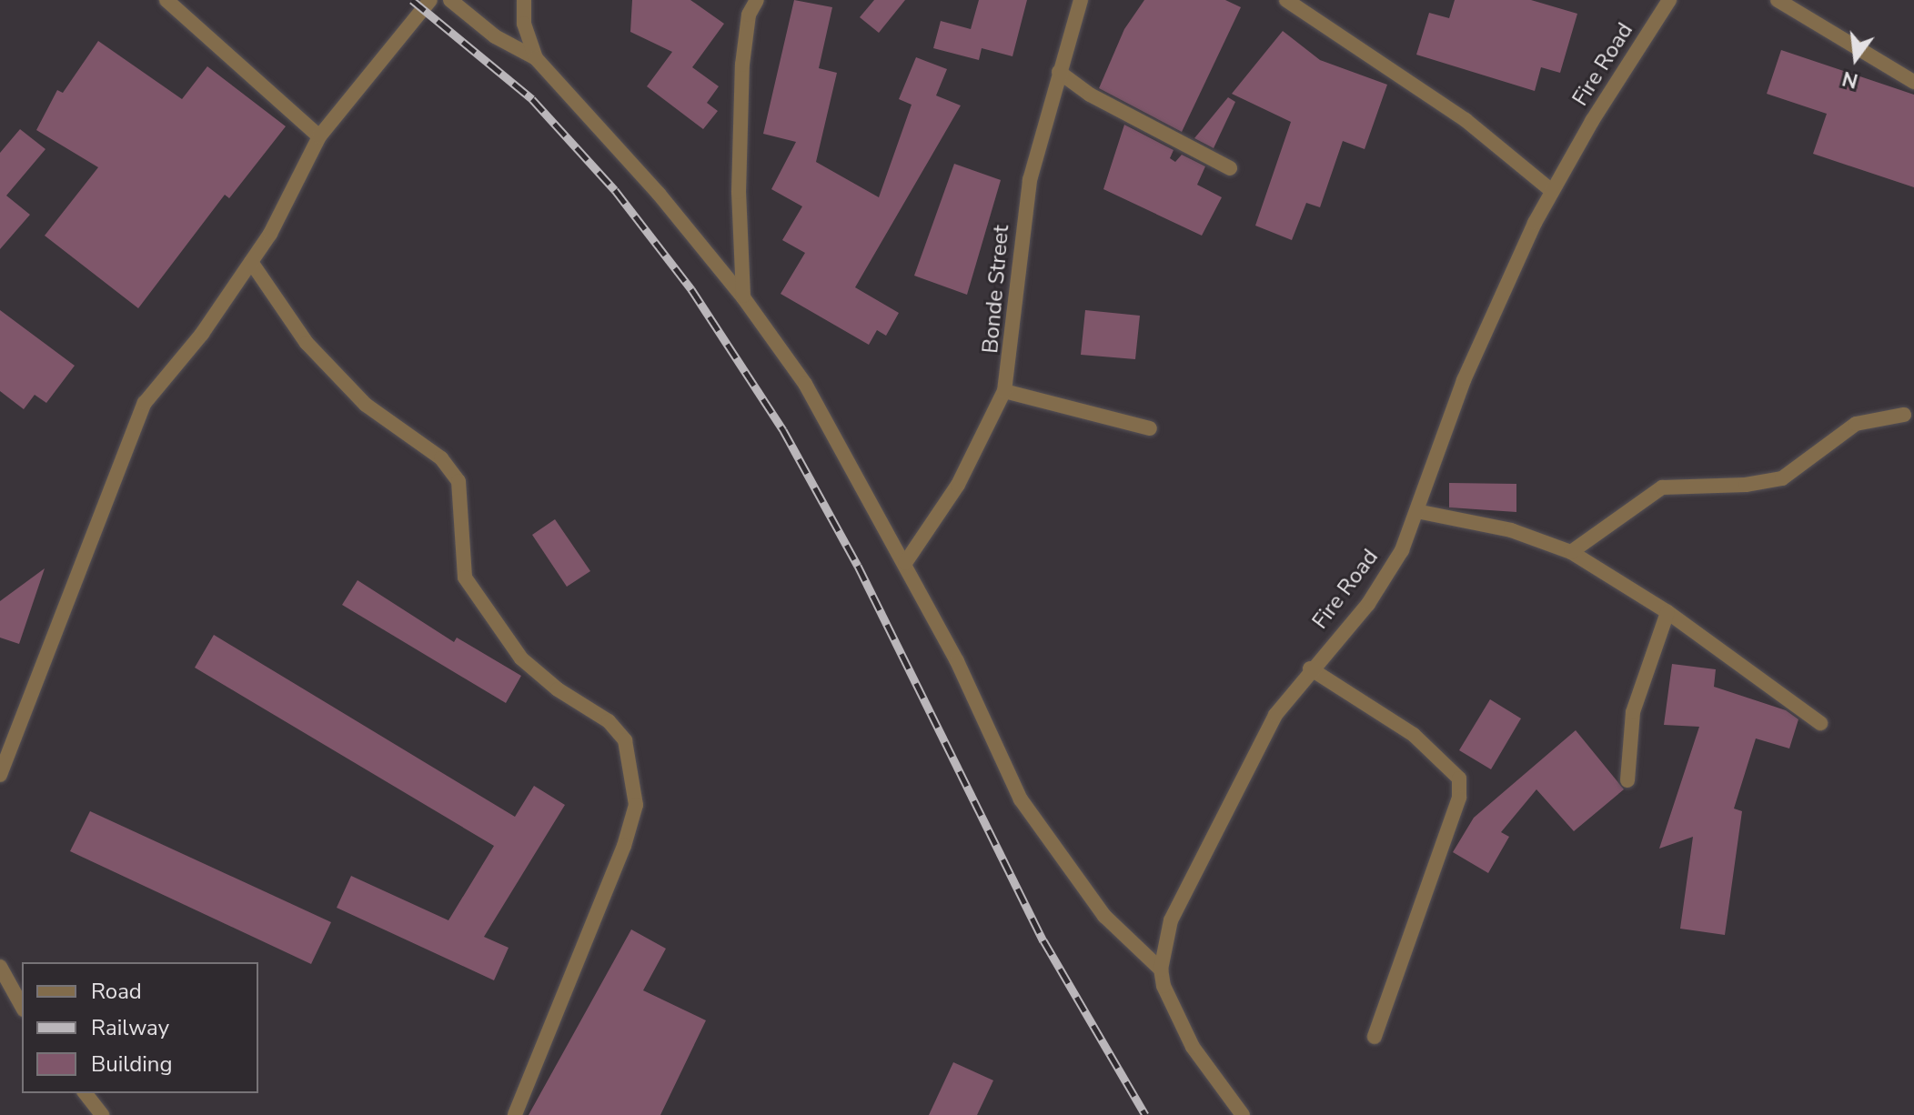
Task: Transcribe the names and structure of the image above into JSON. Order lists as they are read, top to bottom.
{
  "streets": {
    "street": ["Fire Road", "Bonde Street"]
  },
  "legend": ["Road", "Railway", "Building"],
  "north": "bottom"
}
